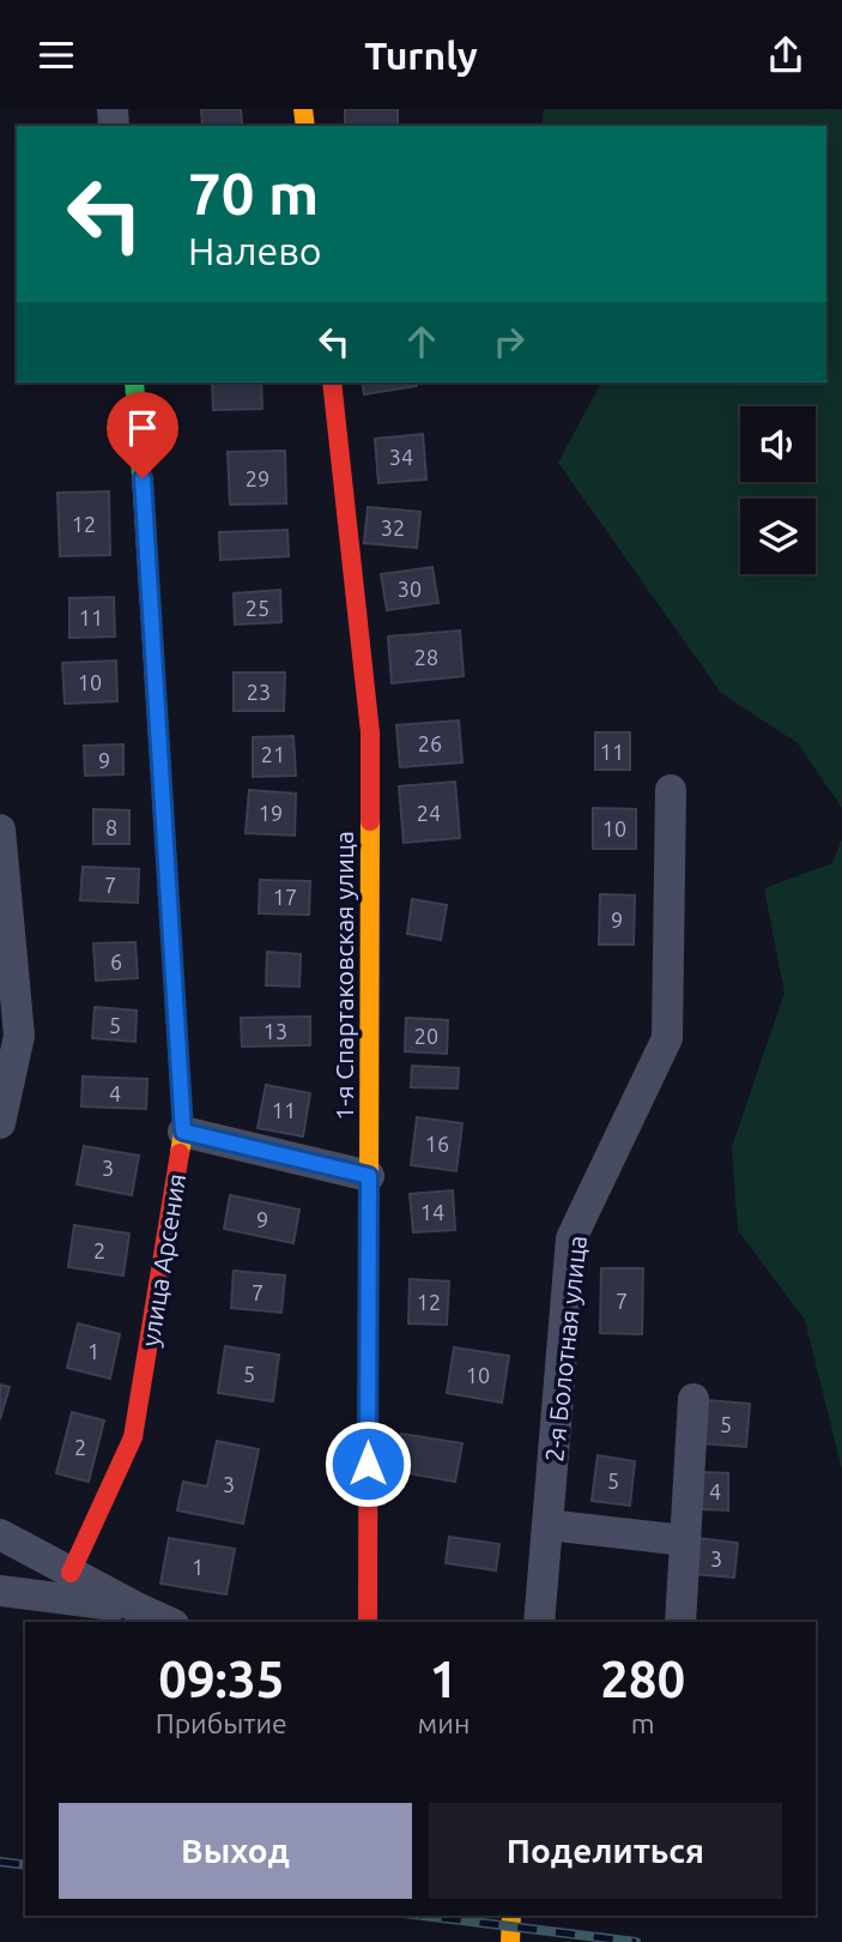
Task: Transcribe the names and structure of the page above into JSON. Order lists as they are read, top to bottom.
{
  "streets": {
    "street": ["1-я Спартаковская улица", "улица Арсения", "2-я Болотная улица"]
  },
  "house_numbers": [
    "34",
    "29",
    "12",
    "32",
    "30",
    "25",
    "11",
    "28",
    "10",
    "23",
    "26",
    "11",
    "21",
    "9",
    "19",
    "24",
    "8",
    "10",
    "7",
    "17",
    "9",
    "6",
    "5",
    "13",
    "20",
    "4",
    "11",
    "16",
    "3",
    "14",
    "9",
    "2",
    "7",
    "7",
    "12",
    "1",
    "5",
    "10",
    "5",
    "2",
    "5",
    "3",
    "4",
    "3",
    "1"
  ],
  "page": {
    "header": "Turnly",
    "turn": ["70 m", "Налево"],
    "eta": [
      "09:35",
      "Прибытие",
      "1",
      "мин",
      "280",
      "m"
    ],
    "buttons": ["Выход", "Поделиться"]
  }
}
